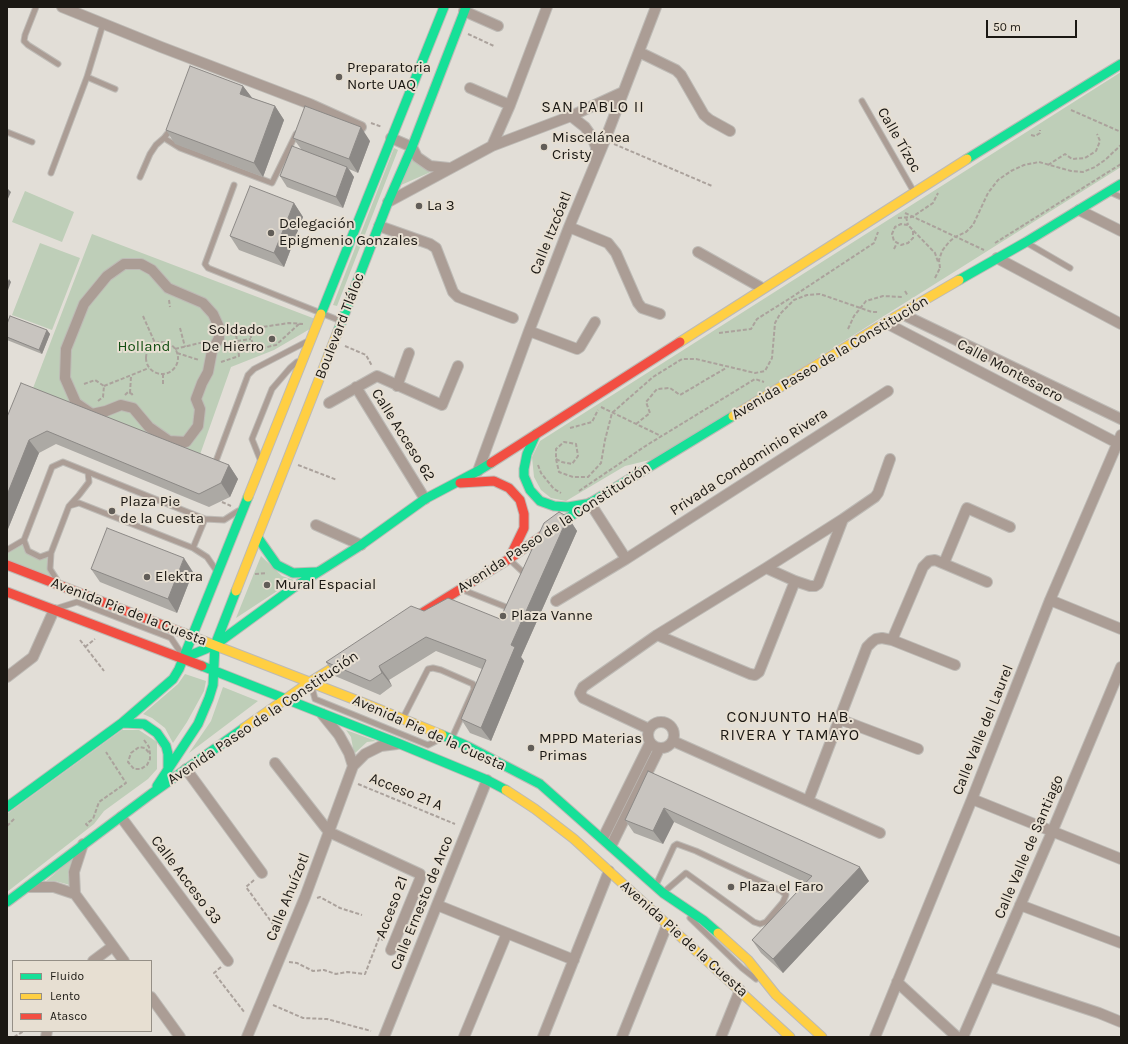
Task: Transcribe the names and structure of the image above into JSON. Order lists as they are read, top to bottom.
{
  "streets": {
    "street": [
      "Calle Itzcóatl",
      "Boulevard Tláloc",
      "Avenida Paseo de la Constitución",
      "Calle Montesacro",
      "Calle Acceso 62",
      "Privada Condominio Rivera",
      "Avenida Pie de la Cuesta",
      "Calle Valle del Laurel",
      "Calle Valle de Santiago",
      "Calle Acceso 33",
      "Calle Ahuízotl",
      "Calle Ernesto de Arco",
      "Acceso 21"
    ],
    "lane": ["Calle Tízoc"],
    "path": ["Acceso 21 A"]
  },
  "crossings": [
    ["Boulevard Tláloc", "Avenida Pie de la Cuesta"],
    ["Avenida Paseo de la Constitución", "Calle Montesacro"],
    ["Avenida Paseo de la Constitución", "Avenida Pie de la Cuesta"],
    ["Avenida Paseo de la Constitución", "Calle Acceso 33"],
    ["Calle Montesacro", "Calle Valle del Laurel"],
    ["Avenida Pie de la Cuesta", "Calle Ernesto de Arco"],
    ["Acceso 21 A", "Calle Ahuízotl"],
    ["Calle Ahuízotl", "Acceso 21"]
  ],
  "districts": ["SAN PABLO II", "CONJUNTO HAB. RIVERA Y TAMAYO"],
  "parks": ["Holland"],
  "places": [
    "Preparatoria Norte UAQ",
    "Miscelánea Cristy",
    "La 3",
    "Delegación Epigmenio Gonzales",
    "Soldado De Hierro",
    "Plaza Pie de la Cuesta",
    "Elektra",
    "Mural Espacial",
    "Plaza Vanne",
    "MPPD Materias Primas",
    "Plaza el Faro"
  ],
  "legend": ["Fluido", "Lento", "Atasco"],
  "scale_bar": "50 m"
}
